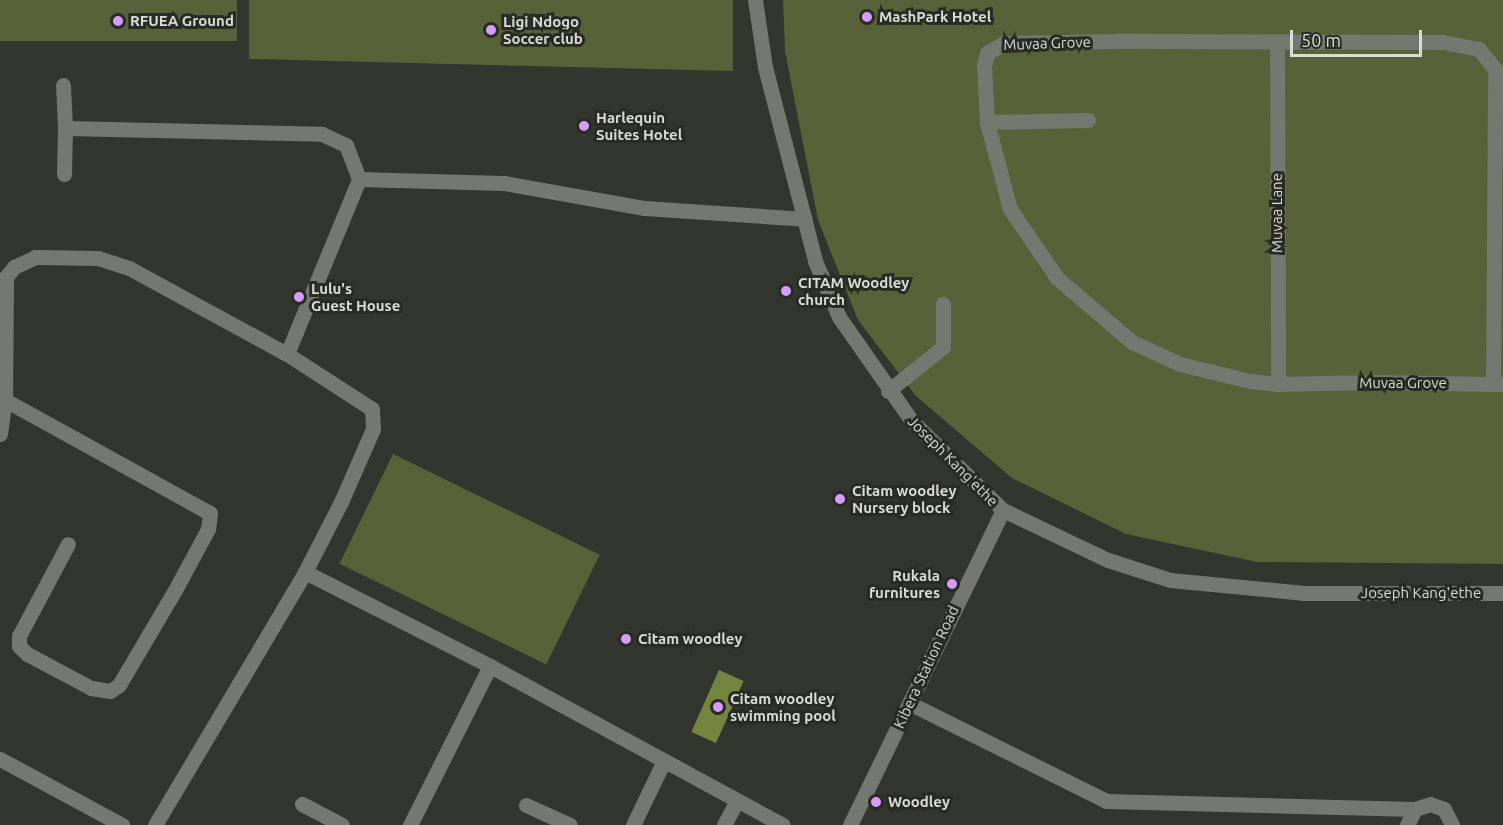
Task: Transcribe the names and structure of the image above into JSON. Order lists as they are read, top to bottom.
{
  "streets": {
    "street": [
      "Muvaa Grove",
      "Muvaa Lane",
      "Joseph Kang'ethe",
      "Kibera Station Road"
    ]
  },
  "crossings": [
    ["Muvaa Grove", "Muvaa Lane"],
    ["Joseph Kang'ethe", "Kibera Station Road"]
  ],
  "places": [
    "MashPark Hotel",
    "RFUEA Ground",
    "Ligi Ndogo Soccer club",
    "Harlequin Suites Hotel",
    "CITAM Woodley church",
    "Lulu's Guest House",
    "Citam woodley Nursery block",
    "Rukala furnitures",
    "Citam woodley",
    "Citam woodley swimming pool",
    "Woodley"
  ],
  "scale_bar": "50 m"
}
